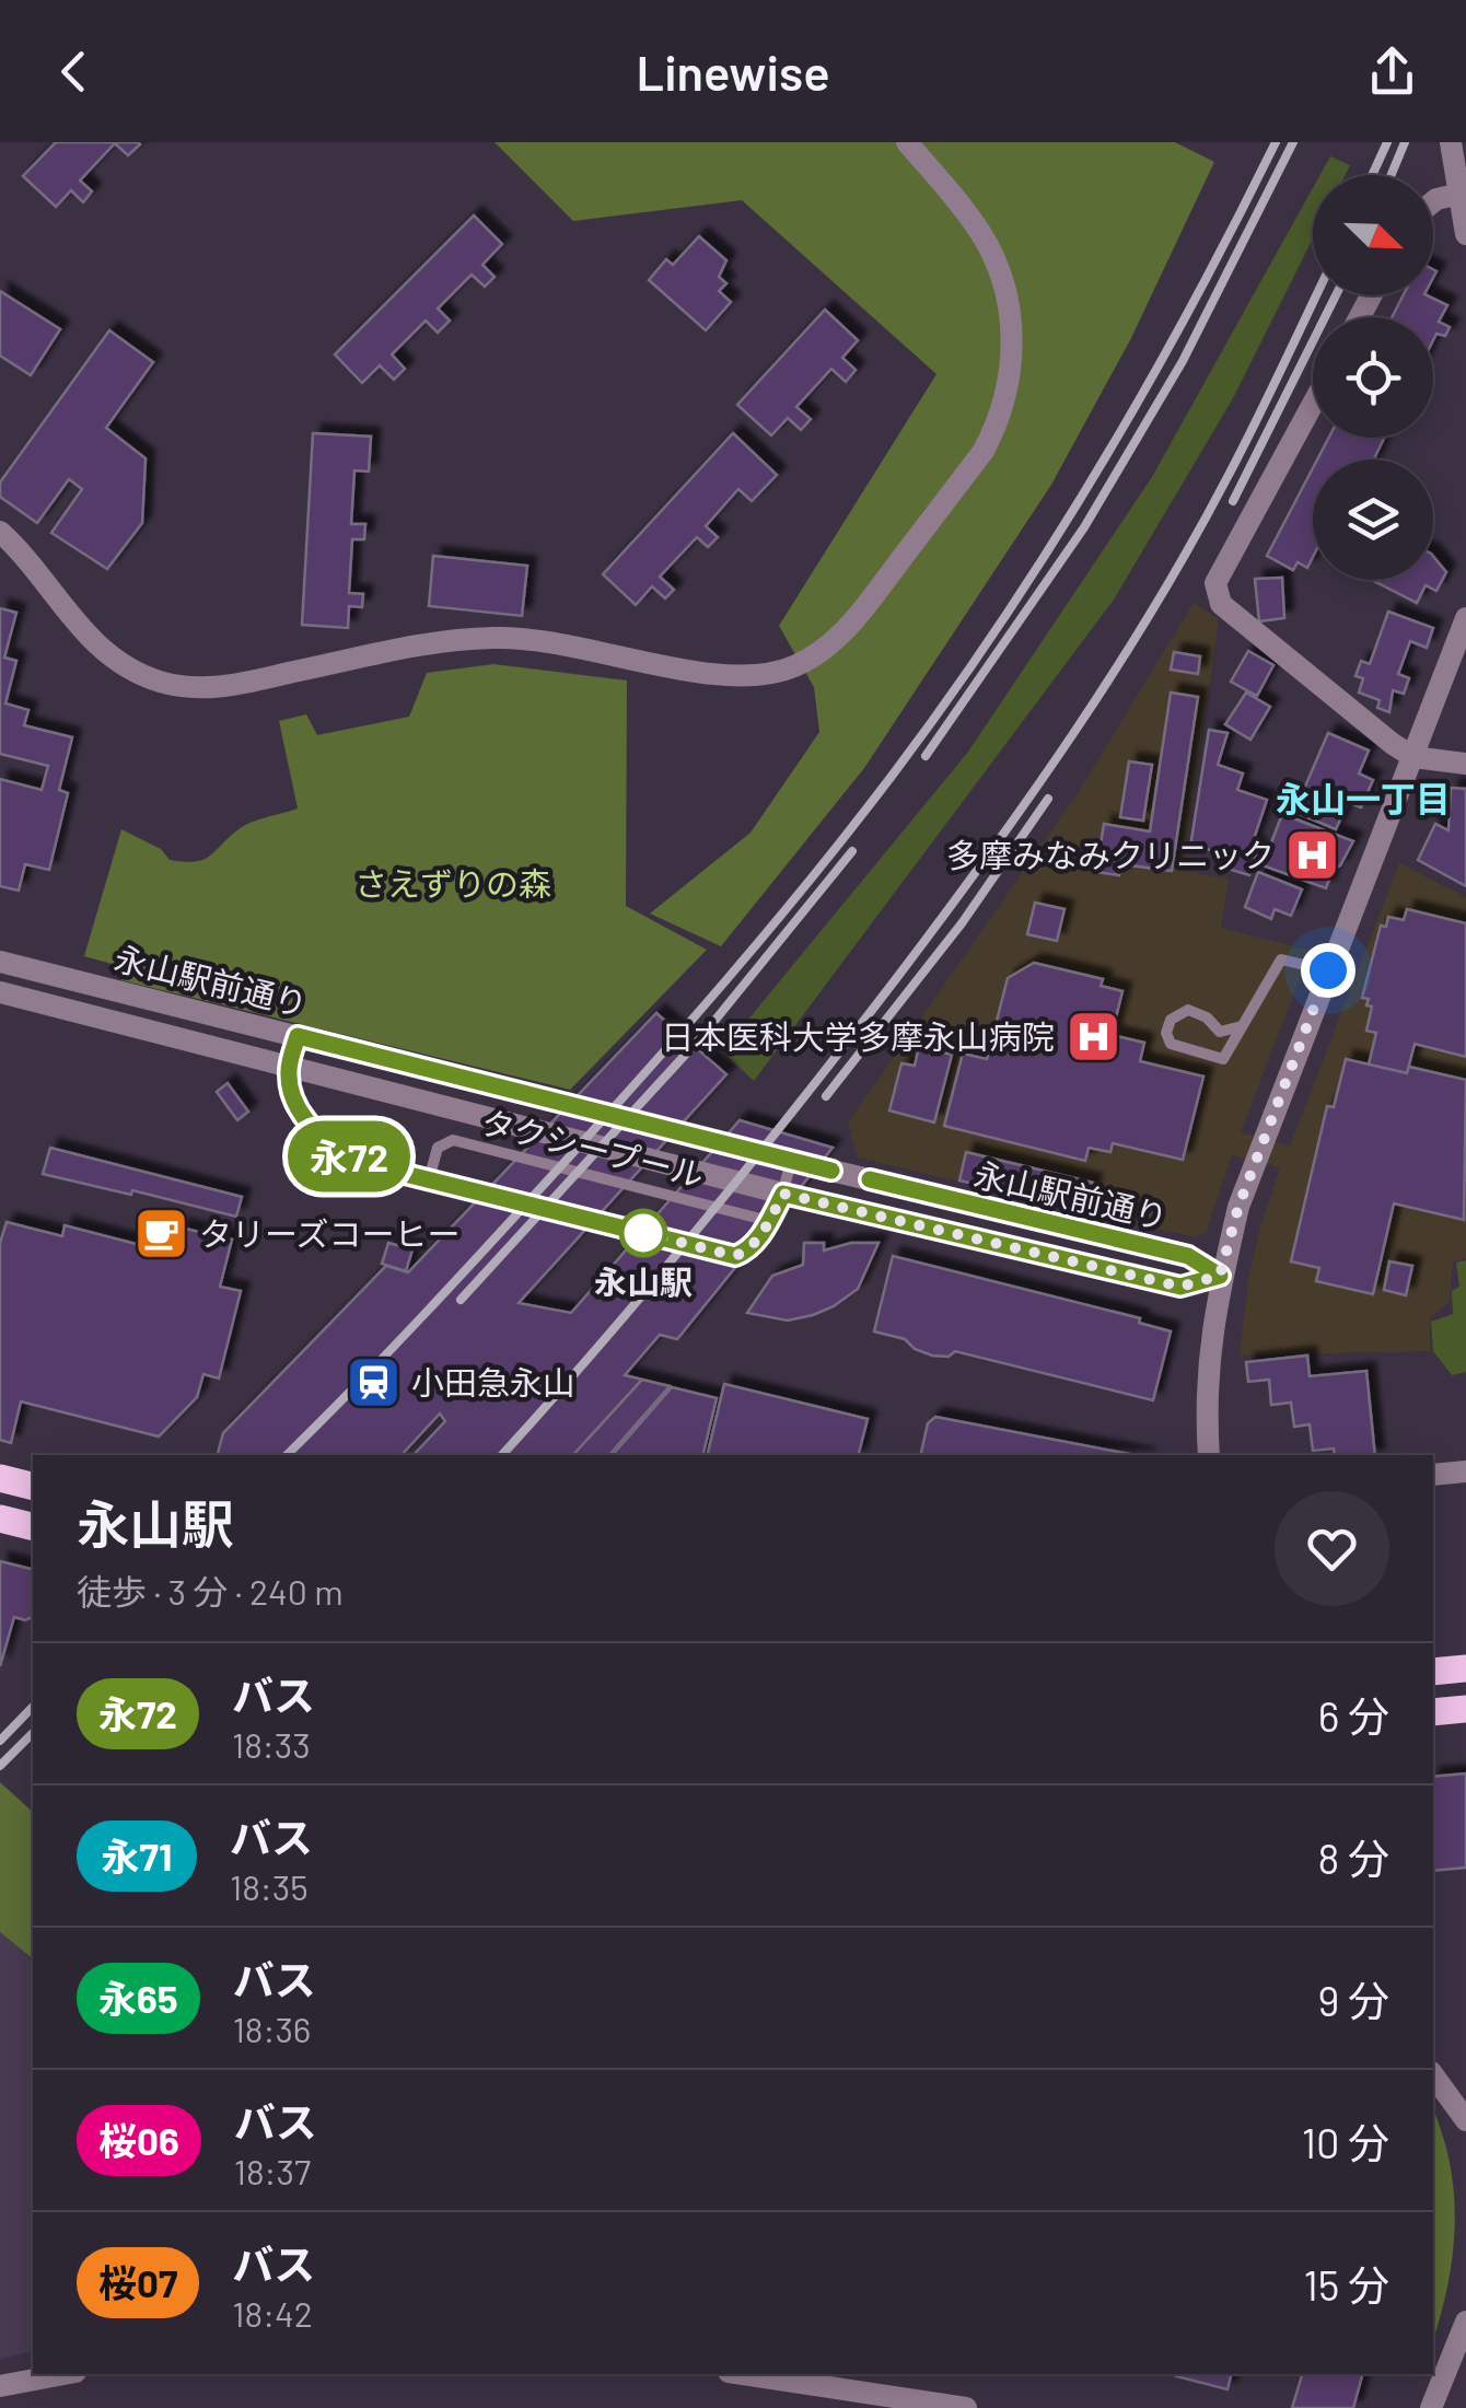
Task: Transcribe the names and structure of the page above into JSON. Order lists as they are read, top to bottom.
{
  "streets": {
    "street": ["永山駅前通り"],
    "lane": ["タクシープール"]
  },
  "districts": ["永山一丁目"],
  "parks": ["さえずりの森"],
  "places": {
    "hospital": ["多摩みなみクリニック", "日本医科大学多摩永山病院"],
    "cafe": ["タリーズコーヒー"],
    "other": ["永山駅"],
    "station": ["小田急永山"]
  },
  "lines": ["bus line 永72"],
  "north": "bottom right",
  "page": {
    "header": "Linewise",
    "on_map": "永72",
    "heading": ["永山駅", "徒歩 · 3 分 · 240 m"],
    "list": [
      {
        "mark": "永72",
        "name": "バス",
        "note": "18:33",
        "value": "6 分"
      },
      {
        "mark": "永71",
        "name": "バス",
        "note": "18:35",
        "value": "8 分"
      },
      {
        "mark": "永65",
        "name": "バス",
        "note": "18:36",
        "value": "9 分"
      },
      {
        "mark": "桜06",
        "name": "バス",
        "note": "18:37",
        "value": "10 分"
      },
      {
        "mark": "桜07",
        "name": "バス",
        "note": "18:42",
        "value": "15 分"
      }
    ]
  }
}
